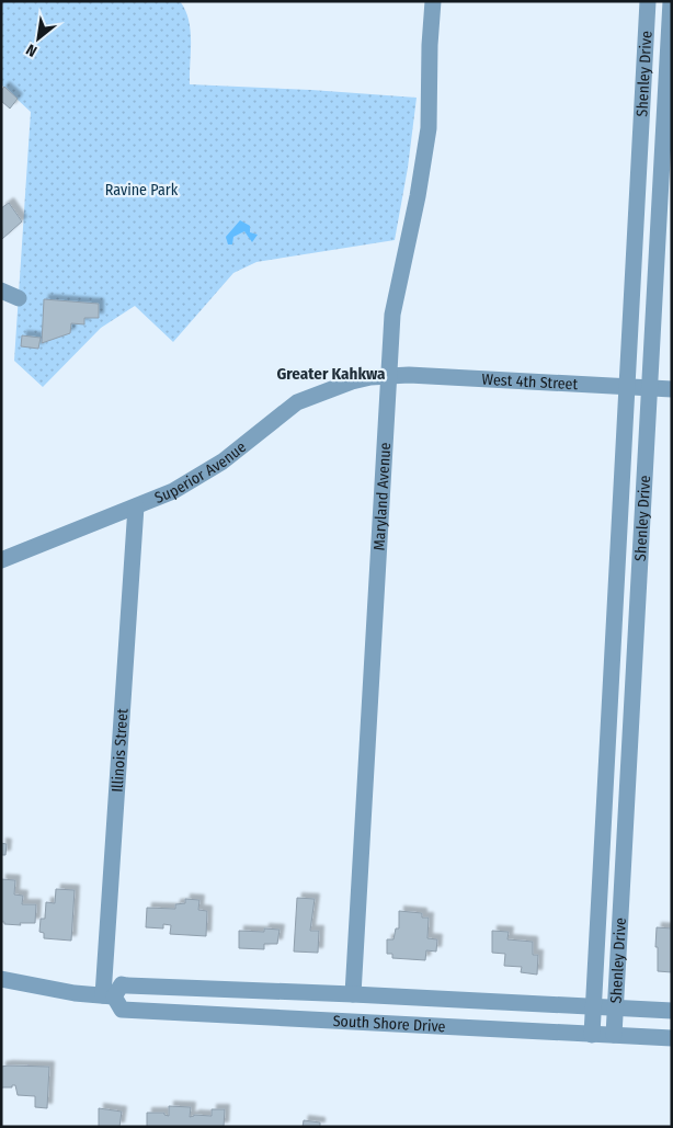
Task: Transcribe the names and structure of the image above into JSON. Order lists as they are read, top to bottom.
{
  "streets": {
    "street": [
      "Shenley Drive",
      "West 4th Street",
      "Superior Avenue",
      "Maryland Avenue",
      "Illinois Street",
      "South Shore Drive"
    ]
  },
  "crossings": [
    ["Shenley Drive", "West 4th Street"],
    ["Shenley Drive", "South Shore Drive"],
    ["West 4th Street", "Superior Avenue"],
    ["West 4th Street", "Maryland Avenue"],
    ["Superior Avenue", "Maryland Avenue"],
    ["Superior Avenue", "Illinois Street"],
    ["Maryland Avenue", "South Shore Drive"],
    ["Illinois Street", "South Shore Drive"]
  ],
  "districts": ["Greater Kahkwa"],
  "parks": ["Ravine Park"],
  "north": "bottom left"
}
